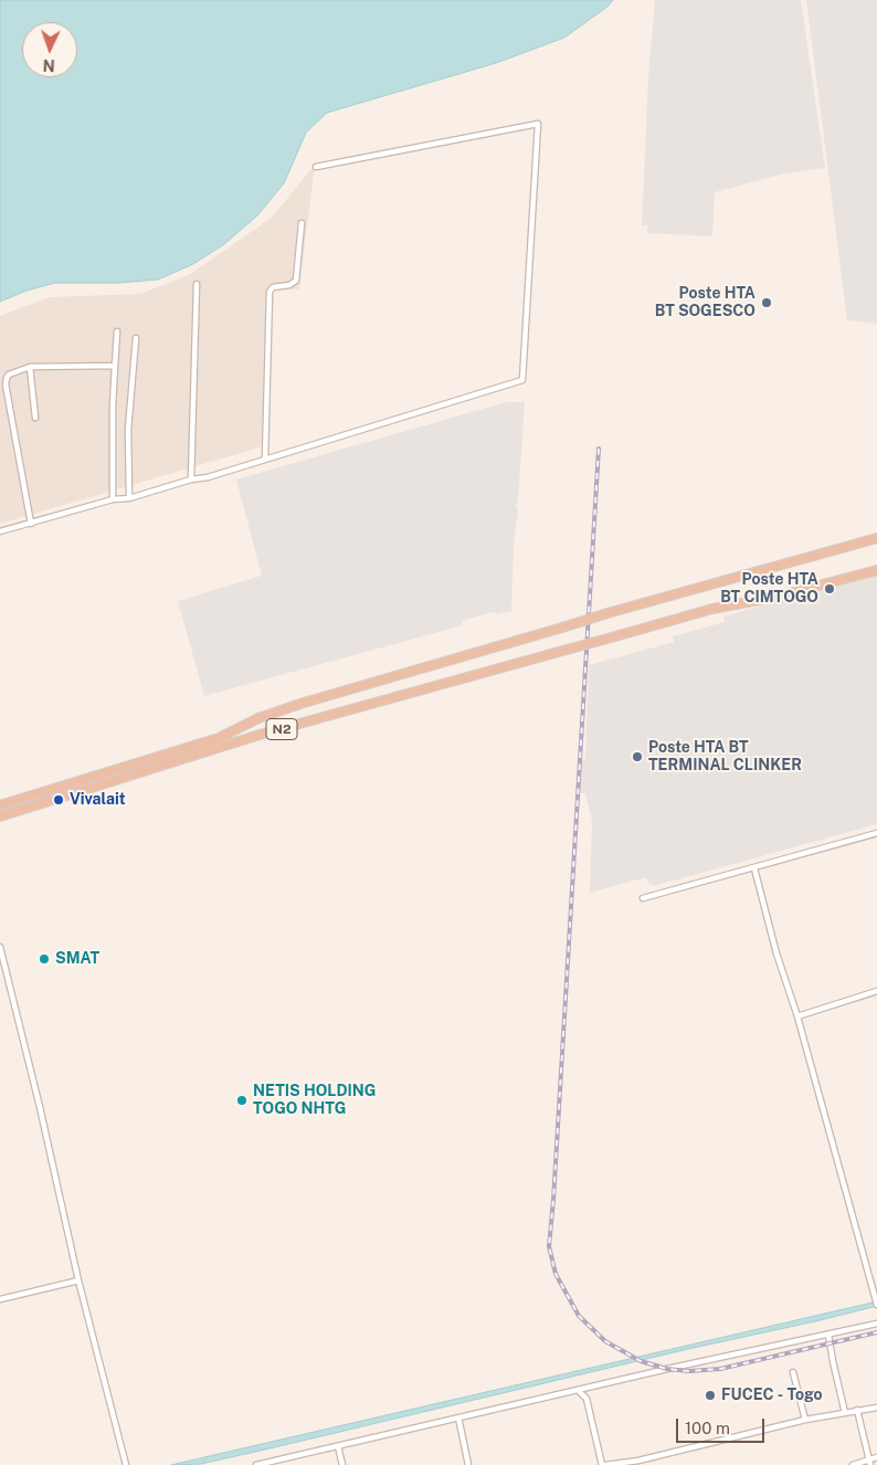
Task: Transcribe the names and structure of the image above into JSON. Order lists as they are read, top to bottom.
{
  "streets": {
    "highway": ["N2"]
  },
  "places": [
    "Poste HTA BT SOGESCO",
    "Poste HTA BT CIMTOGO",
    "Poste HTA BT TERMINAL CLINKER",
    "Vivalait",
    "SMAT",
    "NETIS HOLDING TOGO NHTG",
    "FUCEC - Togo"
  ],
  "scale_bar": "100 m",
  "north": "bottom"
}
